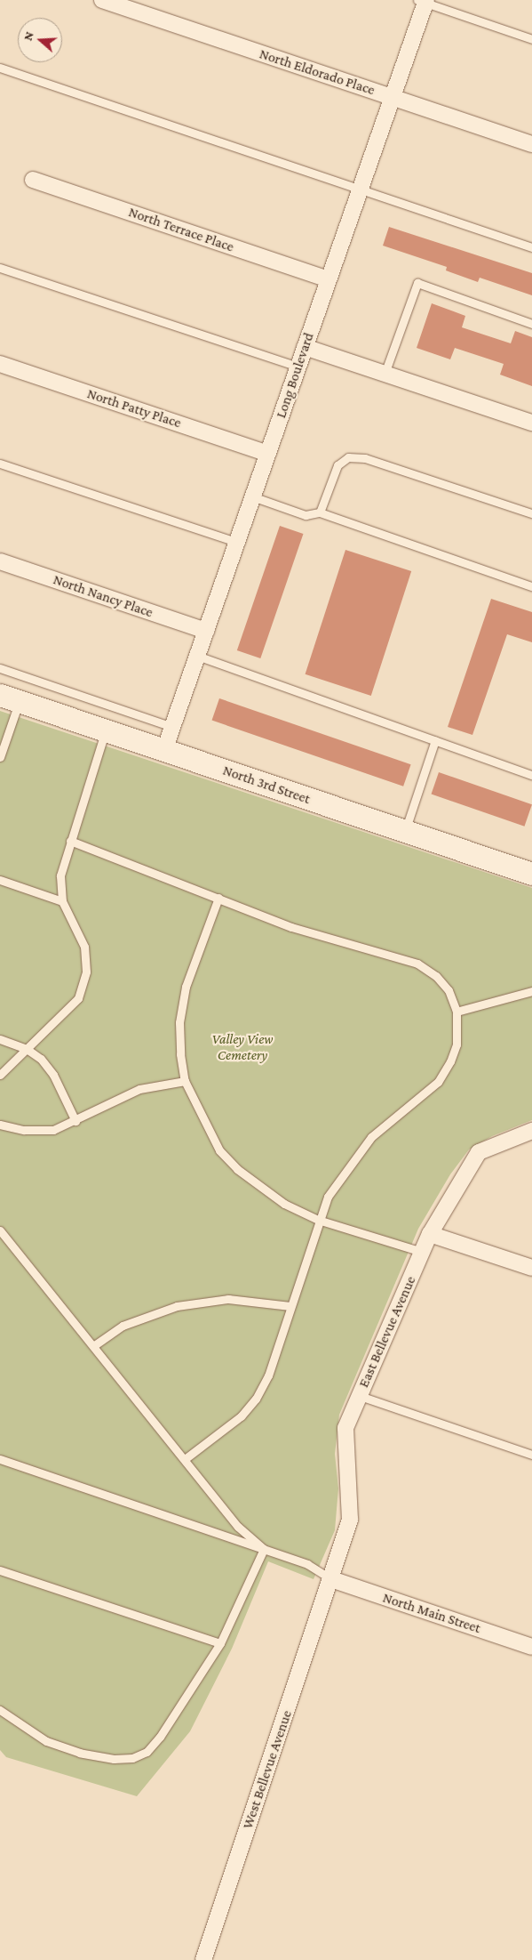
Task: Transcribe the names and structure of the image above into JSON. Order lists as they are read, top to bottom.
{
  "streets": {
    "main road": ["North 3rd Street"],
    "street": [
      "North Eldorado Place",
      "North Terrace Place",
      "Long Boulevard",
      "North Patty Place",
      "North Nancy Place",
      "East Bellevue Avenue",
      "North Main Street",
      "West Bellevue Avenue"
    ]
  },
  "crossings": [
    ["North Eldorado Place", "Long Boulevard"],
    ["North Terrace Place", "Long Boulevard"],
    ["Long Boulevard", "North Patty Place"],
    ["Long Boulevard", "North Nancy Place"],
    ["Long Boulevard", "North 3rd Street"],
    ["East Bellevue Avenue", "North Main Street"],
    ["East Bellevue Avenue", "West Bellevue Avenue"],
    ["North Main Street", "West Bellevue Avenue"]
  ],
  "parks": ["Valley View Cemetery"],
  "north": "left"
}
